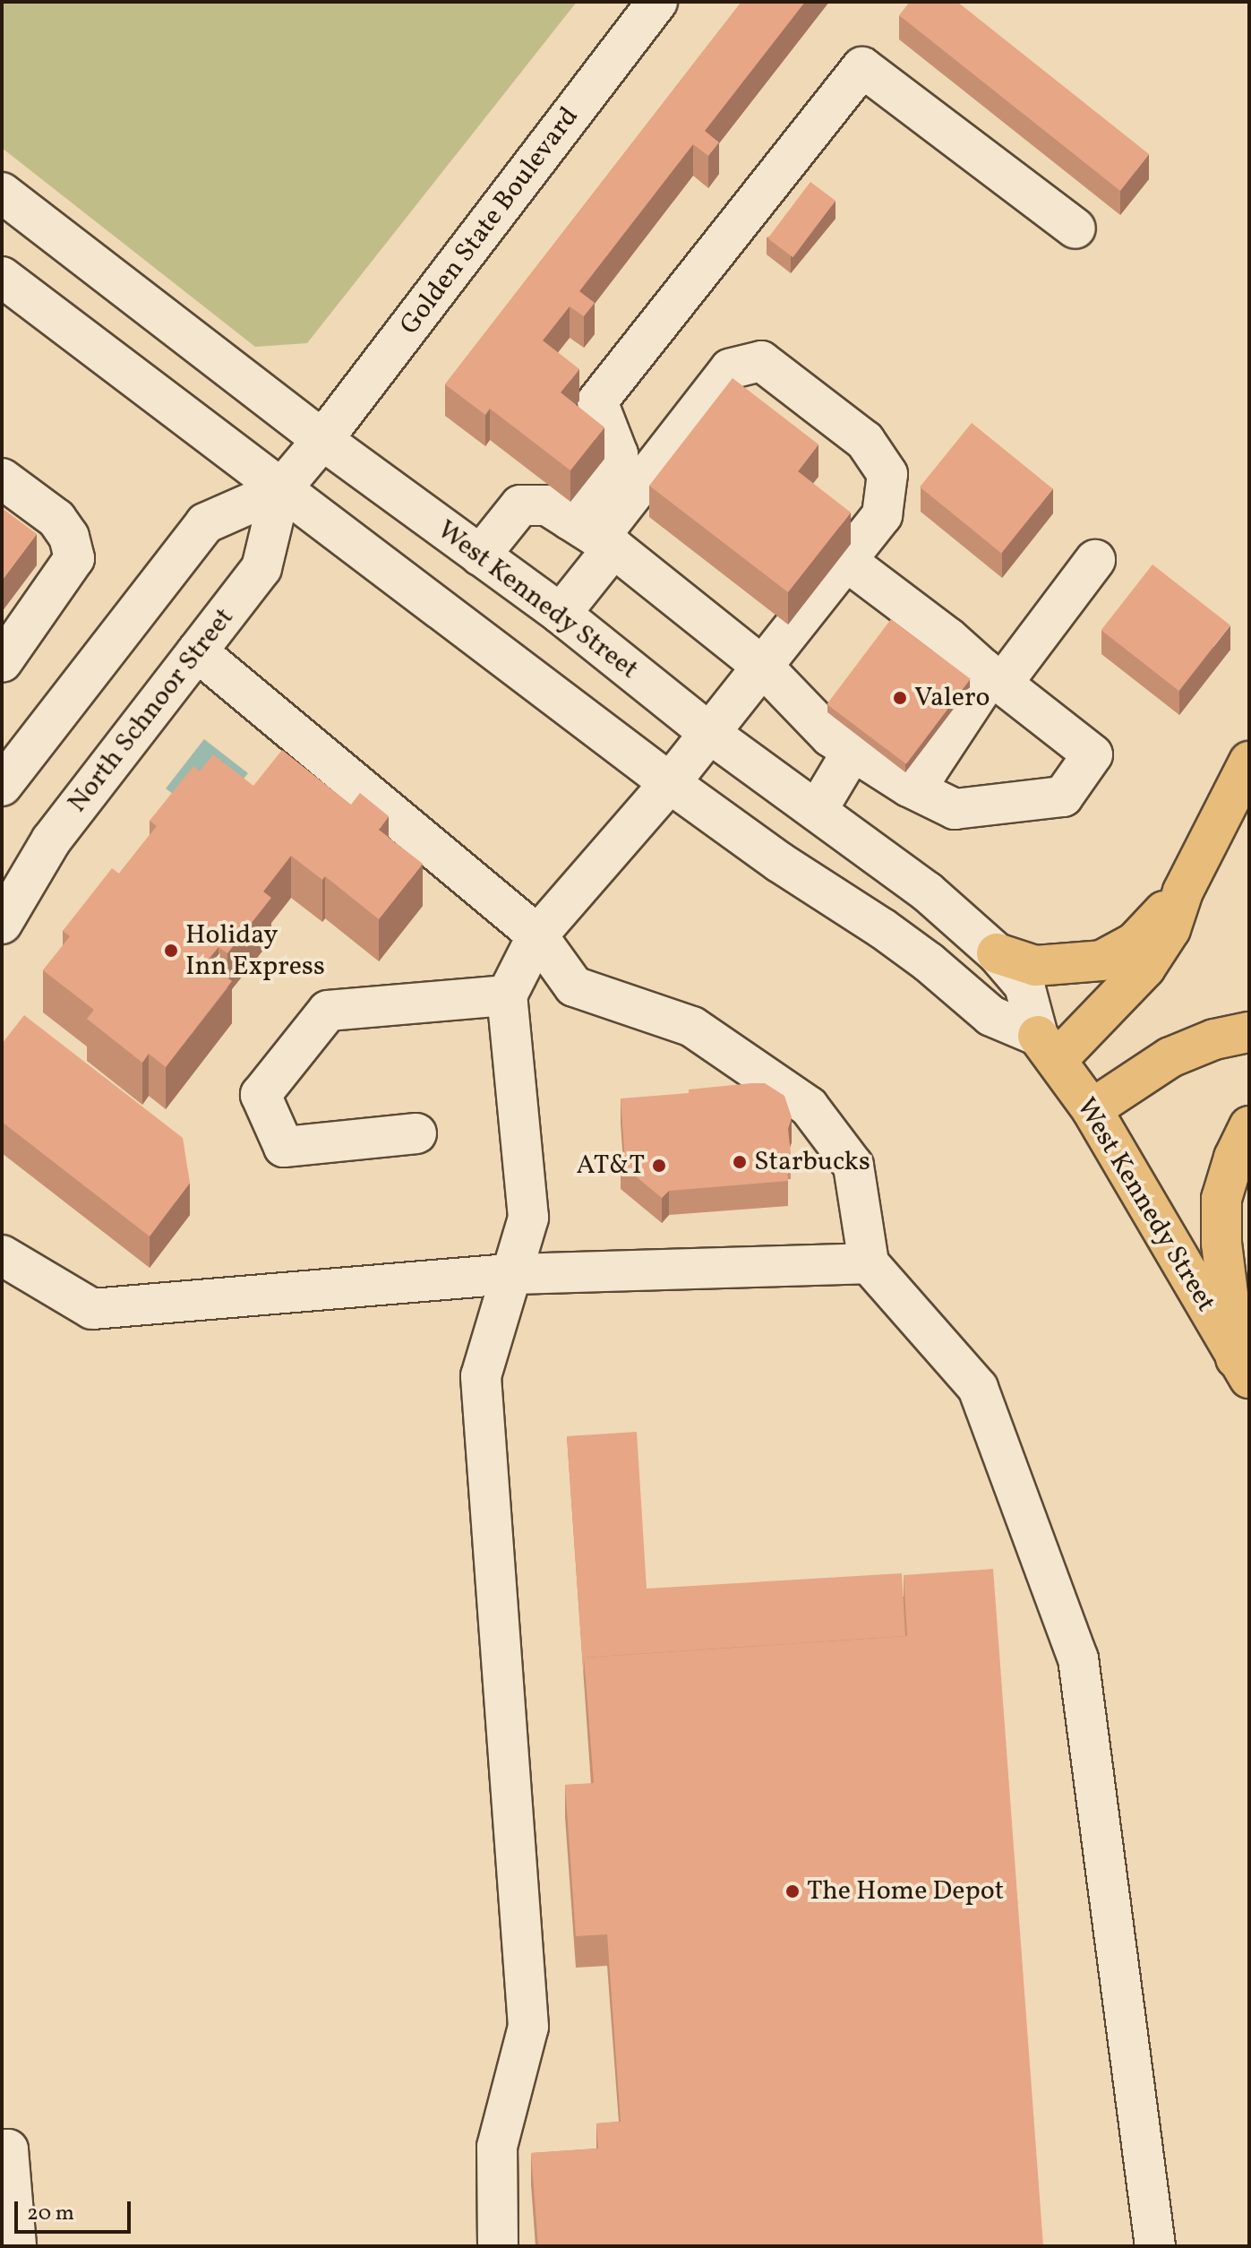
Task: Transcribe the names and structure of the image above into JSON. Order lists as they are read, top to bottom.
{
  "streets": {
    "main road": ["West Kennedy Street"],
    "street": ["Golden State Boulevard", "North Schnoor Street"]
  },
  "crossings": [
    ["Golden State Boulevard", "West Kennedy Street"],
    ["Golden State Boulevard", "North Schnoor Street"],
    ["West Kennedy Street", "North Schnoor Street"]
  ],
  "places": [
    "Valero",
    "Holiday Inn Express",
    "Starbucks",
    "AT&T",
    "The Home Depot"
  ],
  "scale_bar": "20 m"
}
